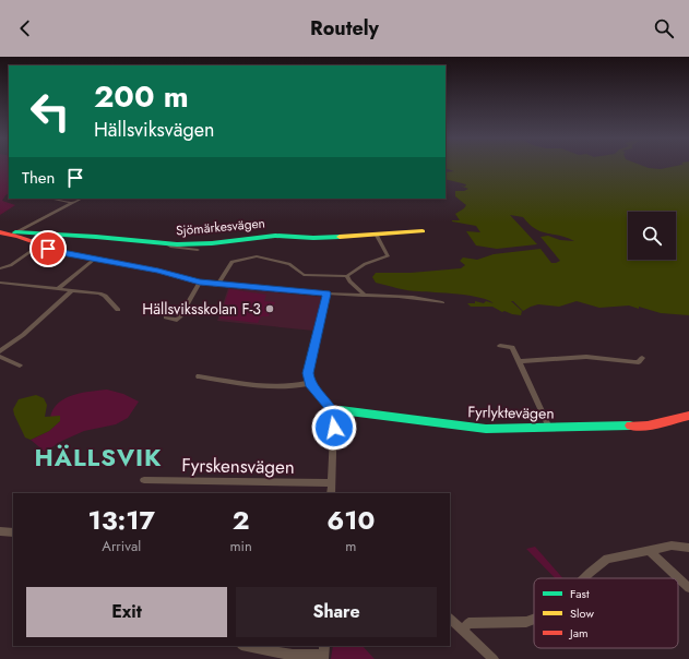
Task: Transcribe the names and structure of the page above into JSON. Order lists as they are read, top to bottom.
{
  "streets": {
    "street": ["Sjömärkesvägen", "Fyrlyktevägen", "Fyrskensvägen"]
  },
  "districts": ["HÄLLSVIK"],
  "places": ["Hällsviksskolan F-3"],
  "legend": ["Fast", "Slow", "Jam"],
  "page": {
    "header": "Routely",
    "turn": ["200 m", "Hällsviksvägen"],
    "then": "Then",
    "eta": [
      "13:17",
      "Arrival",
      "2",
      "min",
      "610",
      "m"
    ],
    "buttons": ["Exit", "Share"]
  }
}
